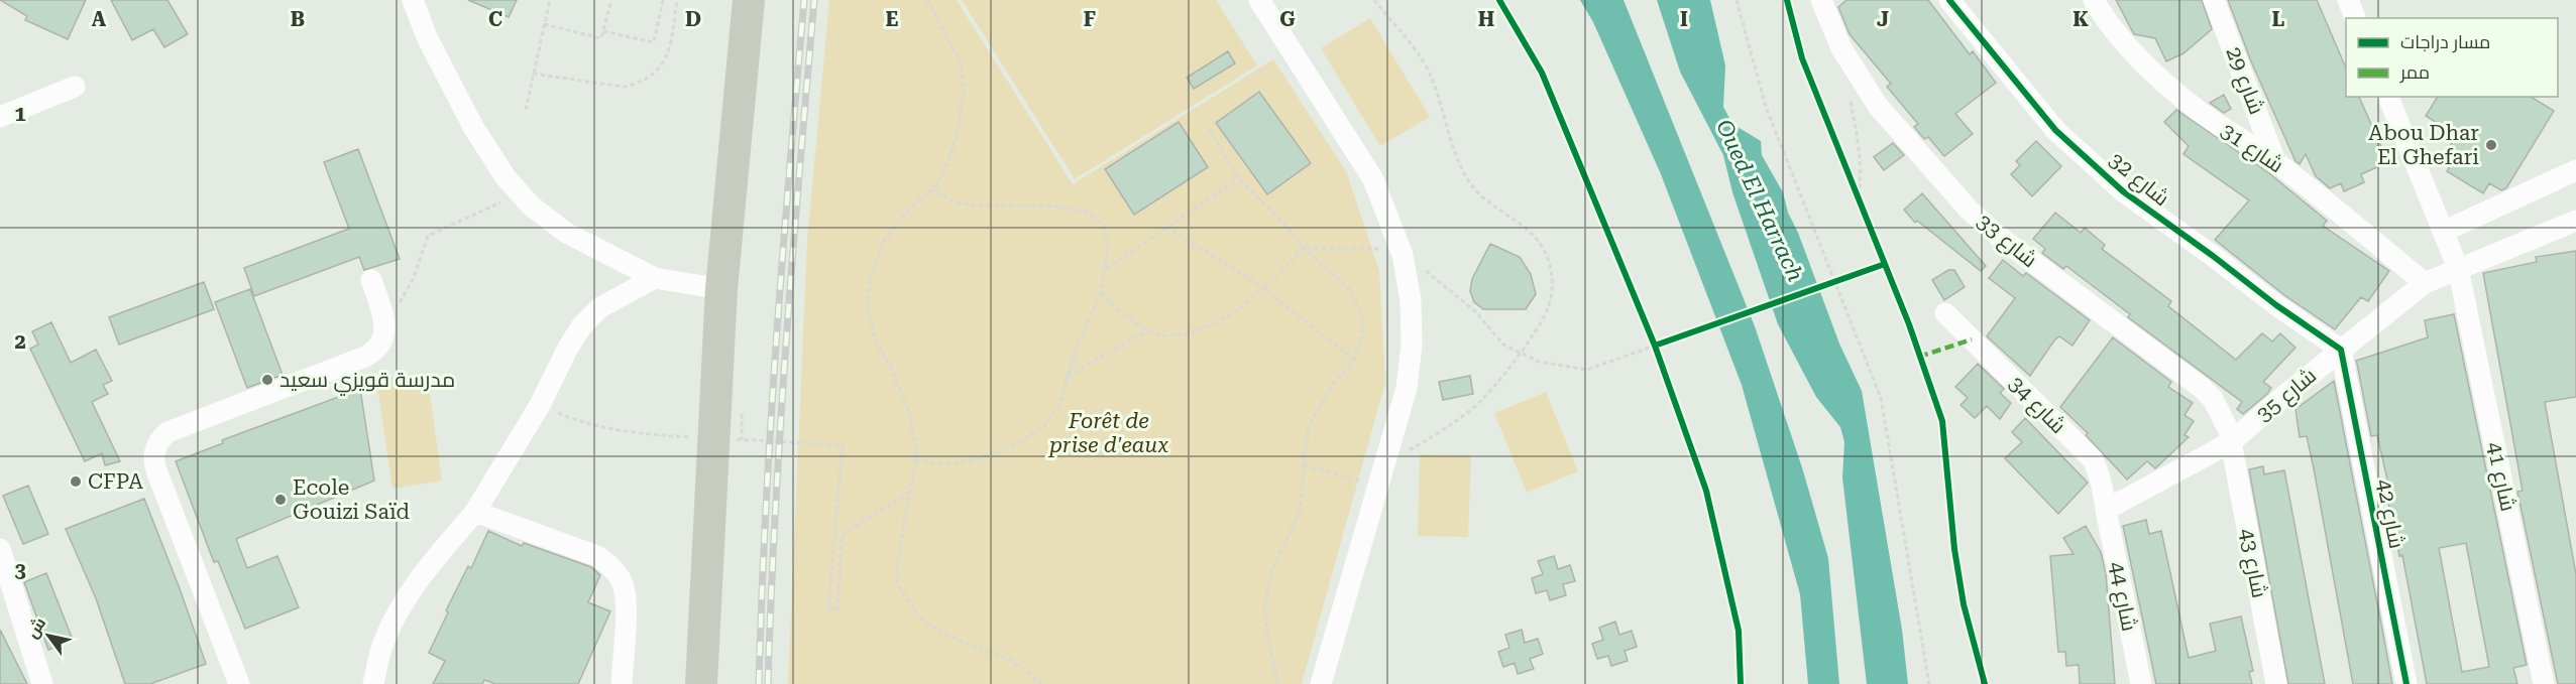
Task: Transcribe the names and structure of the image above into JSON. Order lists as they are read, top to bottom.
{
  "streets": {
    "street": [
      "شارع 29",
      "شارع 31",
      "شارع 32",
      "شارع 33",
      "شارع 35",
      "شارع 34",
      "شارع 41",
      "شارع 42",
      "شارع 43",
      "شارع 44"
    ]
  },
  "crossings": [
    ["شارع 29", "شارع 31"],
    ["شارع 31", "شارع 35"],
    ["شارع 32", "شارع 35"],
    ["شارع 32", "شارع 42"],
    ["شارع 33", "شارع 35"],
    ["شارع 33", "شارع 43"],
    ["شارع 35", "شارع 34"],
    ["شارع 35", "شارع 41"],
    ["شارع 35", "شارع 42"],
    ["شارع 35", "شارع 43"],
    ["شارع 35", "شارع 44"],
    ["شارع 34", "شارع 44"]
  ],
  "water": ["Oued El Harrach"],
  "parks": ["Forêt de prise d'eaux"],
  "places": [
    "Abou Dhar El Ghefari",
    "مدرسة قويزي سعيد",
    "CFPA",
    "Ecole Gouizi Saïd"
  ],
  "legend": ["مسار دراجات", "ممر"],
  "north": "top left",
  "grid": {
    "columns": [
      "A",
      "B",
      "C",
      "D",
      "E",
      "F",
      "G",
      "H",
      "I",
      "J",
      "K",
      "L"
    ],
    "rows": ["1", "2", "3"]
  }
}
